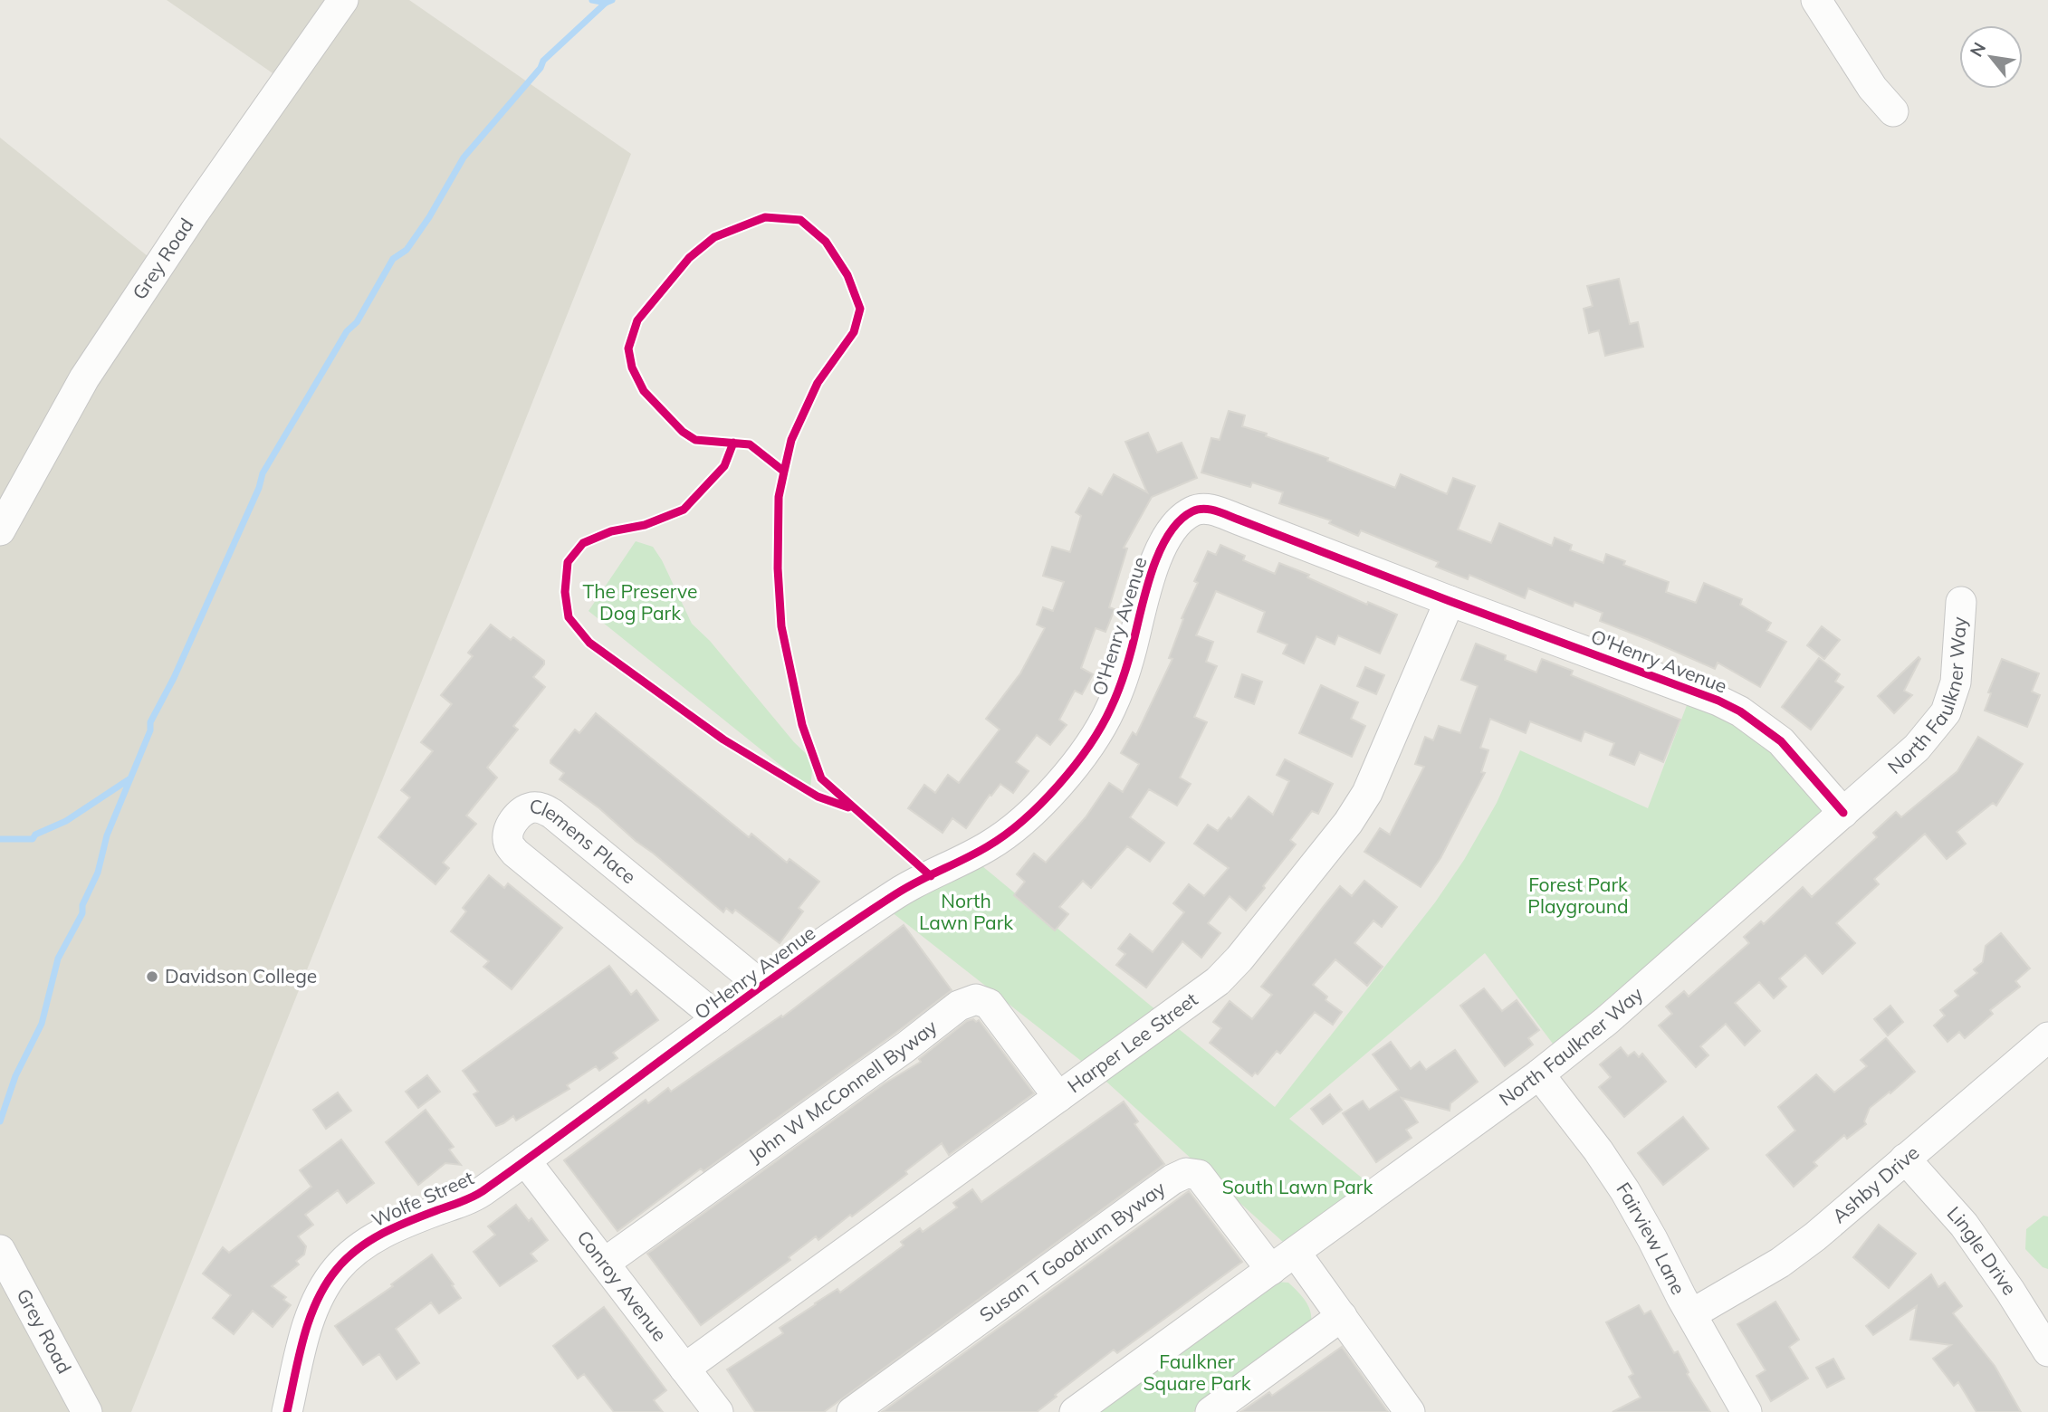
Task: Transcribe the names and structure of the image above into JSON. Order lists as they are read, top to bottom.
{
  "streets": {
    "street": [
      "Grey Road",
      "O'Henry Avenue",
      "North Faulkner Way",
      "Clemens Place",
      "Harper Lee Street",
      "John W McConnell Byway",
      "Ashby Drive",
      "Wolfe Street",
      "Fairview Lane",
      "Lingle Drive",
      "Susan T Goodrum Byway",
      "Conroy Avenue"
    ]
  },
  "crossings": [
    ["O'Henry Avenue", "North Faulkner Way"],
    ["O'Henry Avenue", "Clemens Place"],
    ["O'Henry Avenue", "Harper Lee Street"],
    ["O'Henry Avenue", "Wolfe Street"],
    ["O'Henry Avenue", "Conroy Avenue"],
    ["North Faulkner Way", "Fairview Lane"],
    ["North Faulkner Way", "Susan T Goodrum Byway"],
    ["Harper Lee Street", "John W McConnell Byway"],
    ["Harper Lee Street", "Conroy Avenue"],
    ["John W McConnell Byway", "Conroy Avenue"],
    ["Ashby Drive", "Fairview Lane"],
    ["Ashby Drive", "Lingle Drive"],
    ["Wolfe Street", "Conroy Avenue"]
  ],
  "parks": [
    "The Preserve Dog Park",
    "Forest Park Playground",
    "North Lawn Park",
    "South Lawn Park",
    "Faulkner Square Park"
  ],
  "places": ["Davidson College"],
  "north": "top left"
}
